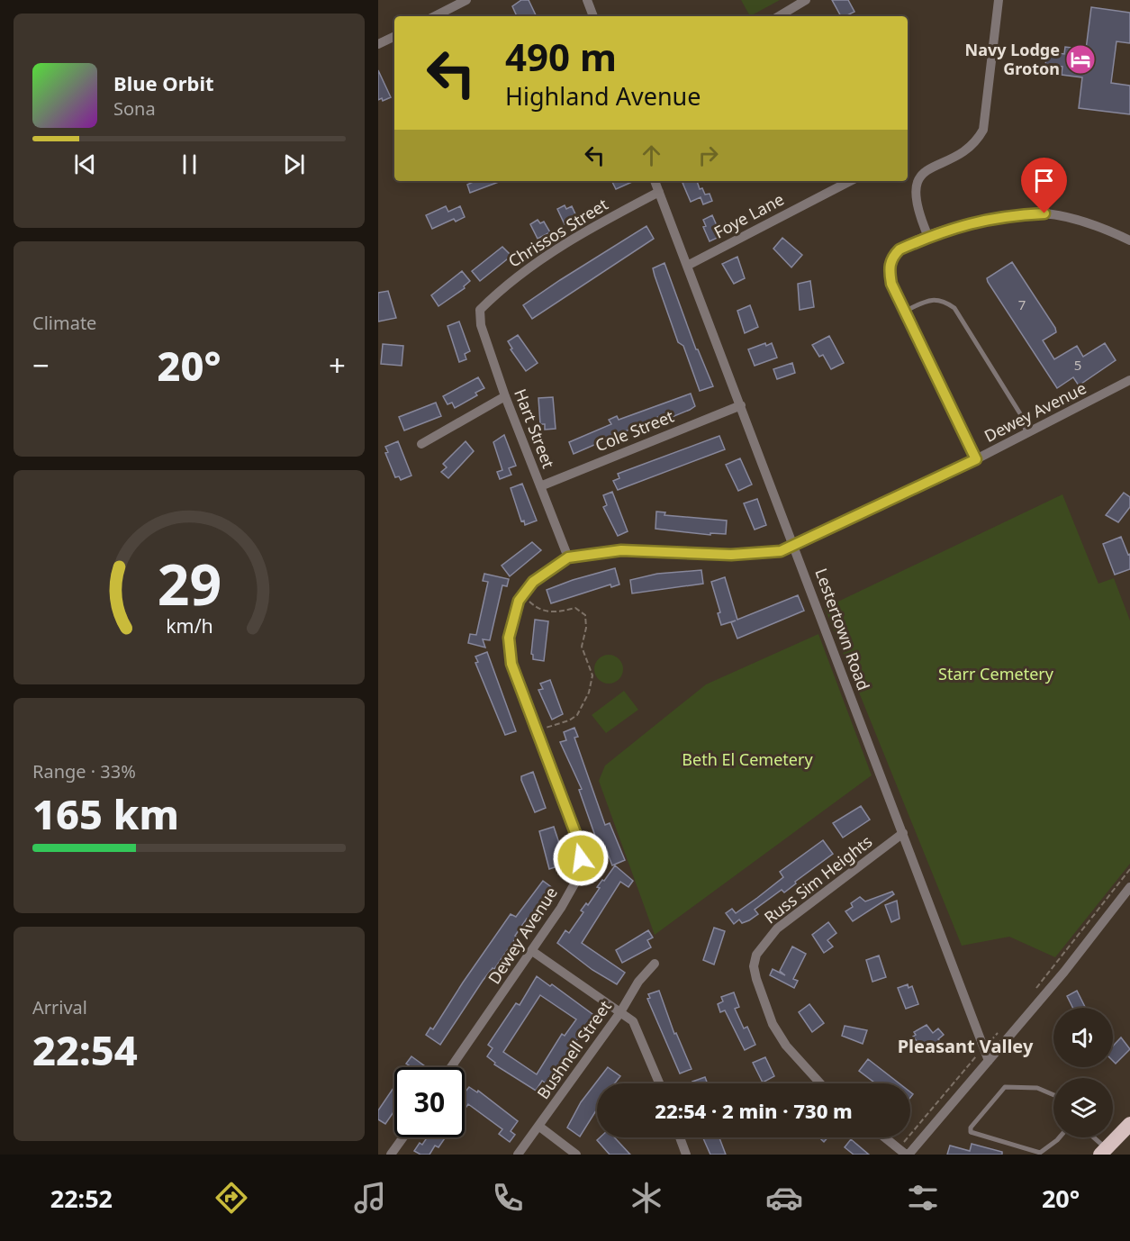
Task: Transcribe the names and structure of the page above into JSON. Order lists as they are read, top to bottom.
{
  "streets": {
    "street": [
      "Foye Lane",
      "Chrissos Street",
      "Dewey Avenue",
      "Hart Street",
      "Cole Street",
      "Lestertown Road",
      "Russ Sim Heights",
      "Bushnell Street"
    ]
  },
  "crossings": [
    ["Foye Lane", "Lestertown Road"],
    ["Chrissos Street", "Hart Street"],
    ["Chrissos Street", "Lestertown Road"],
    ["Dewey Avenue", "Hart Street"],
    ["Dewey Avenue", "Lestertown Road"],
    ["Hart Street", "Cole Street"],
    ["Cole Street", "Lestertown Road"],
    ["Lestertown Road", "Russ Sim Heights"]
  ],
  "districts": ["Pleasant Valley"],
  "parks": ["Starr Cemetery", "Beth El Cemetery"],
  "places": {
    "hotel": ["Navy Lodge Groton"]
  },
  "house_numbers": ["7", "5"],
  "page": {
    "turn": ["490 m", "Highland Avenue"],
    "song": ["Blue Orbit", "Sona"],
    "tile": [
      "Climate",
      ["Range · 33%", "165 km"],
      ["Arrival", "22:54"]
    ],
    "heat": ["−", "20°", "+"],
    "limit": "30",
    "trip": "22:54 · 2 min · 730 m",
    "tabs": ["22:52", "20°"],
    "gauge": ["29", "km/h"]
  }
}
